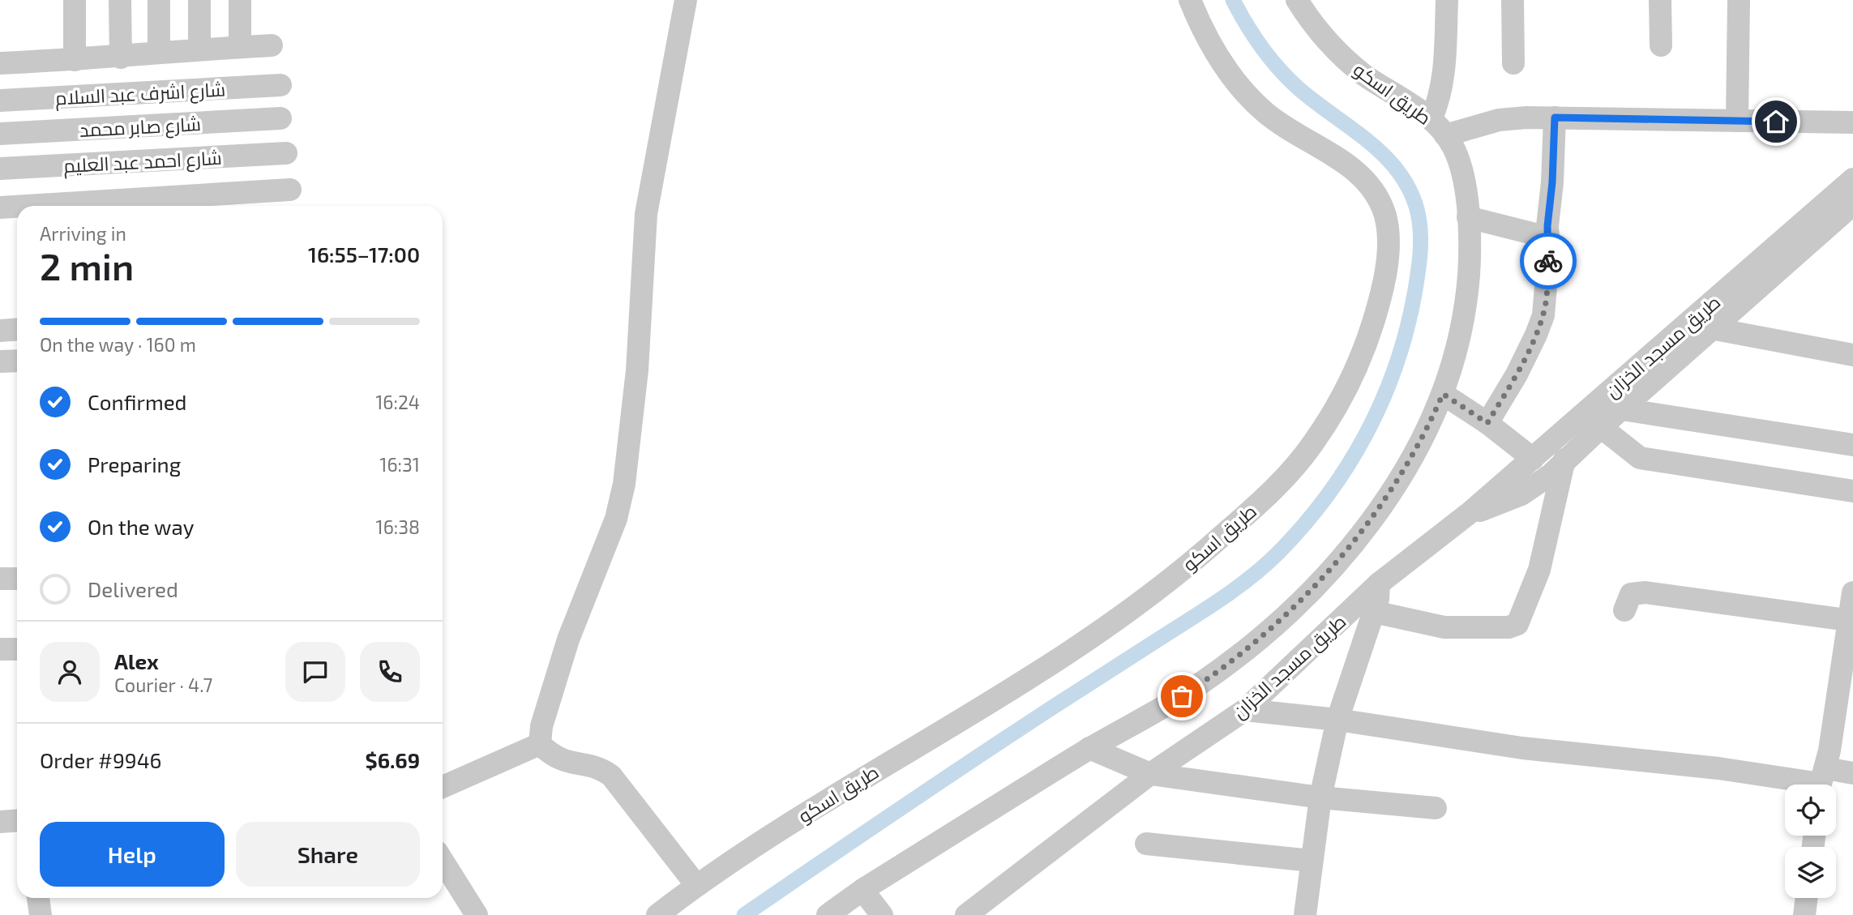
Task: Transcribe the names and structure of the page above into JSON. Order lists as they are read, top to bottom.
{
  "streets": {
    "street": [
      "شارع اشرف عبد السلام",
      "طريق اسكو",
      "شارع صابر محمد",
      "شارع احمد عبد العليم",
      "طريق مسجد الخزان"
    ]
  },
  "page": {
    "heading": ["2 min", "Arriving in", "16:55–17:00"],
    "panel": [
      "Alex",
      "Courier · 4.7",
      "Order #9946",
      "$6.69"
    ],
    "bar": "On the way · 160 m",
    "list": [
      ["Confirmed", "16:24"],
      ["Preparing", "16:31"],
      ["On the way", "16:38"],
      "Delivered"
    ],
    "buttons": ["Help", "Share"]
  }
}
